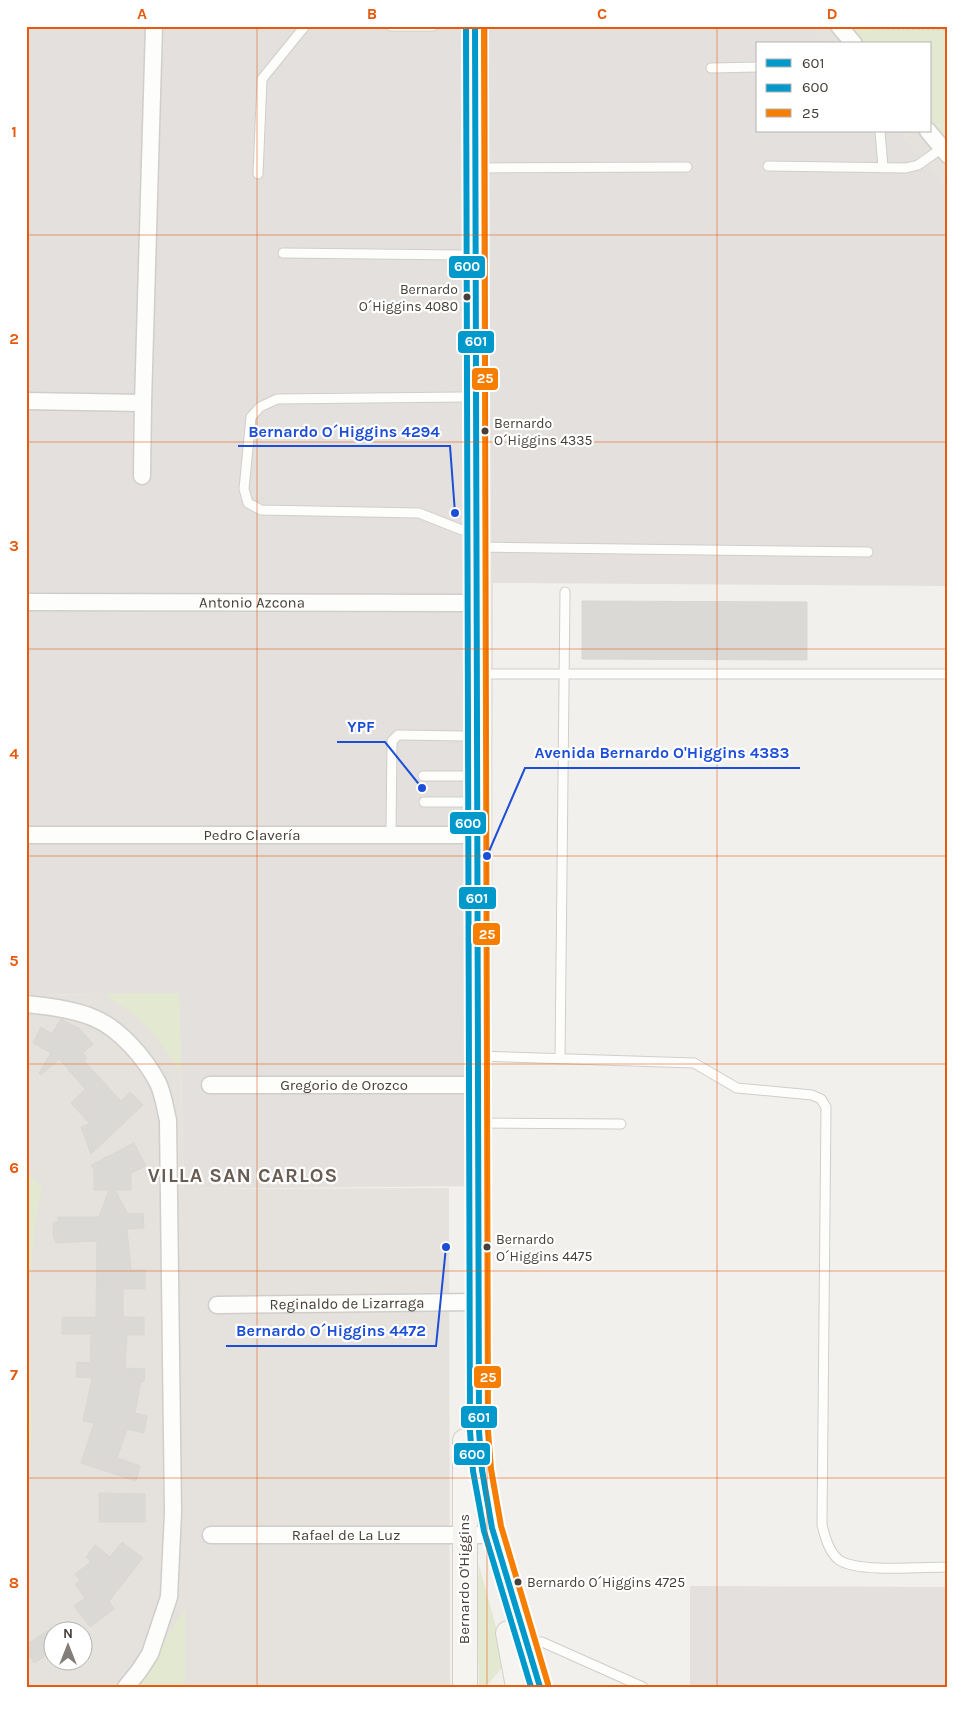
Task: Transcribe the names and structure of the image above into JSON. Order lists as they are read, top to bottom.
{
  "streets": {
    "main road": ["Bernardo O'Higgins"],
    "street": [
      "Antonio Azcona",
      "Pedro Clavería",
      "Gregorio de Orozco",
      "Reginaldo de Lizarraga",
      "Rafael de La Luz"
    ]
  },
  "crossings": [
    ["Reginaldo de Lizarraga", "Bernardo O'Higgins"],
    ["Rafael de La Luz", "Bernardo O'Higgins"]
  ],
  "districts": ["VILLA SAN CARLOS"],
  "places": [
    "Bernardo O´Higgins 4080",
    "Bernardo O´Higgins 4335",
    "Bernardo O´Higgins 4294",
    "YPF",
    "Avenida Bernardo O'Higgins 4383",
    "Bernardo O´Higgins 4472",
    "Bernardo O´Higgins 4475",
    "Bernardo O´Higgins 4725"
  ],
  "lines": ["transit line 601", "transit line 600", "transit line 25"],
  "legend": ["601", "600", "25"],
  "north": "top",
  "grid": {
    "columns": [
      "A",
      "B",
      "C",
      "D"
    ],
    "rows": [
      "1",
      "2",
      "3",
      "4",
      "5",
      "6",
      "7",
      "8"
    ]
  }
}
